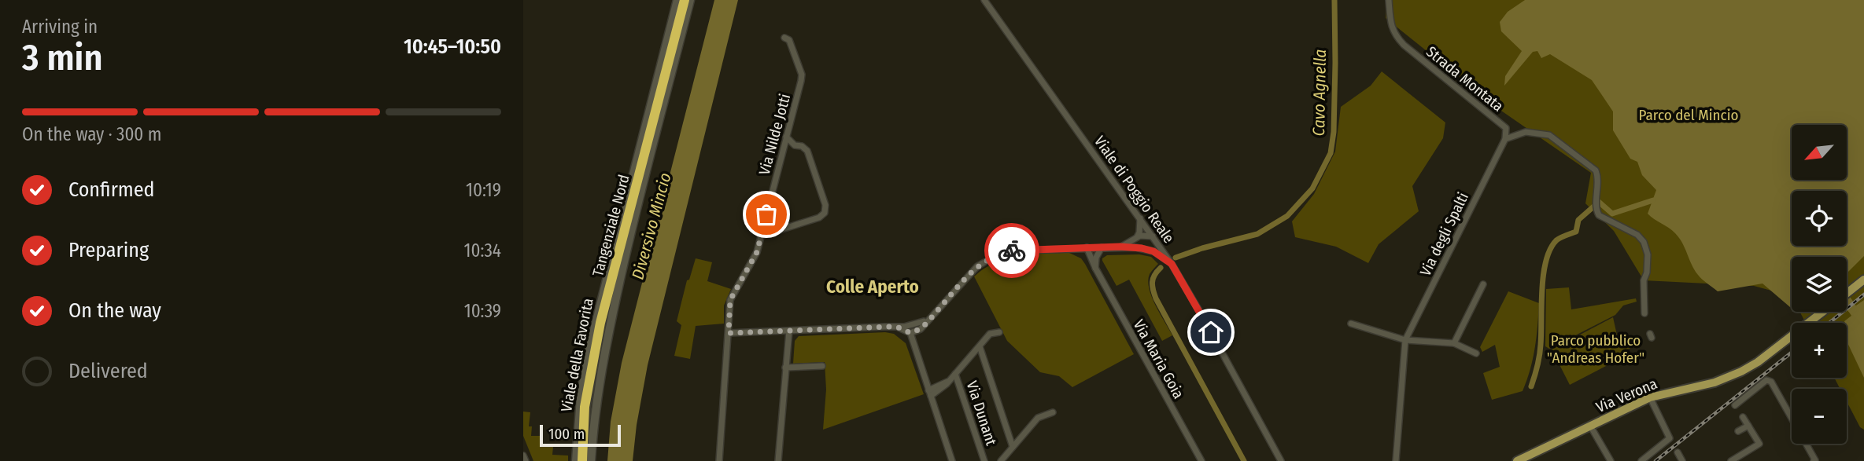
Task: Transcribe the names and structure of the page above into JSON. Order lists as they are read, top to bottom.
{
  "streets": {
    "highway": ["Tangenziale Nord"],
    "main road": ["Viale della Favorita", "Via Verona"],
    "street": [
      "Strada Montata",
      "Via Nilde Jotti",
      "Viale di Poggio Reale",
      "Via degli Spalti",
      "Via Maria Goia",
      "Via Dunant"
    ]
  },
  "crossings": [
    ["Strada Montata", "Via degli Spalti"]
  ],
  "districts": ["Colle Aperto"],
  "water": ["Cavo Agnella", "Diversivo Mincio"],
  "parks": ["Parco del Mincio", "Parco pubblico \"Andreas Hofer\""],
  "scale_bar": "100 m",
  "north": "bottom left",
  "page": {
    "heading": ["3 min", "Arriving in", "10:45–10:50"],
    "bar": "On the way · 300 m",
    "map_buttons": ["+", "−"],
    "list": [
      ["Confirmed", "10:19"],
      ["Preparing", "10:34"],
      ["On the way", "10:39"],
      "Delivered"
    ],
    "scale": "100 m"
  }
}
